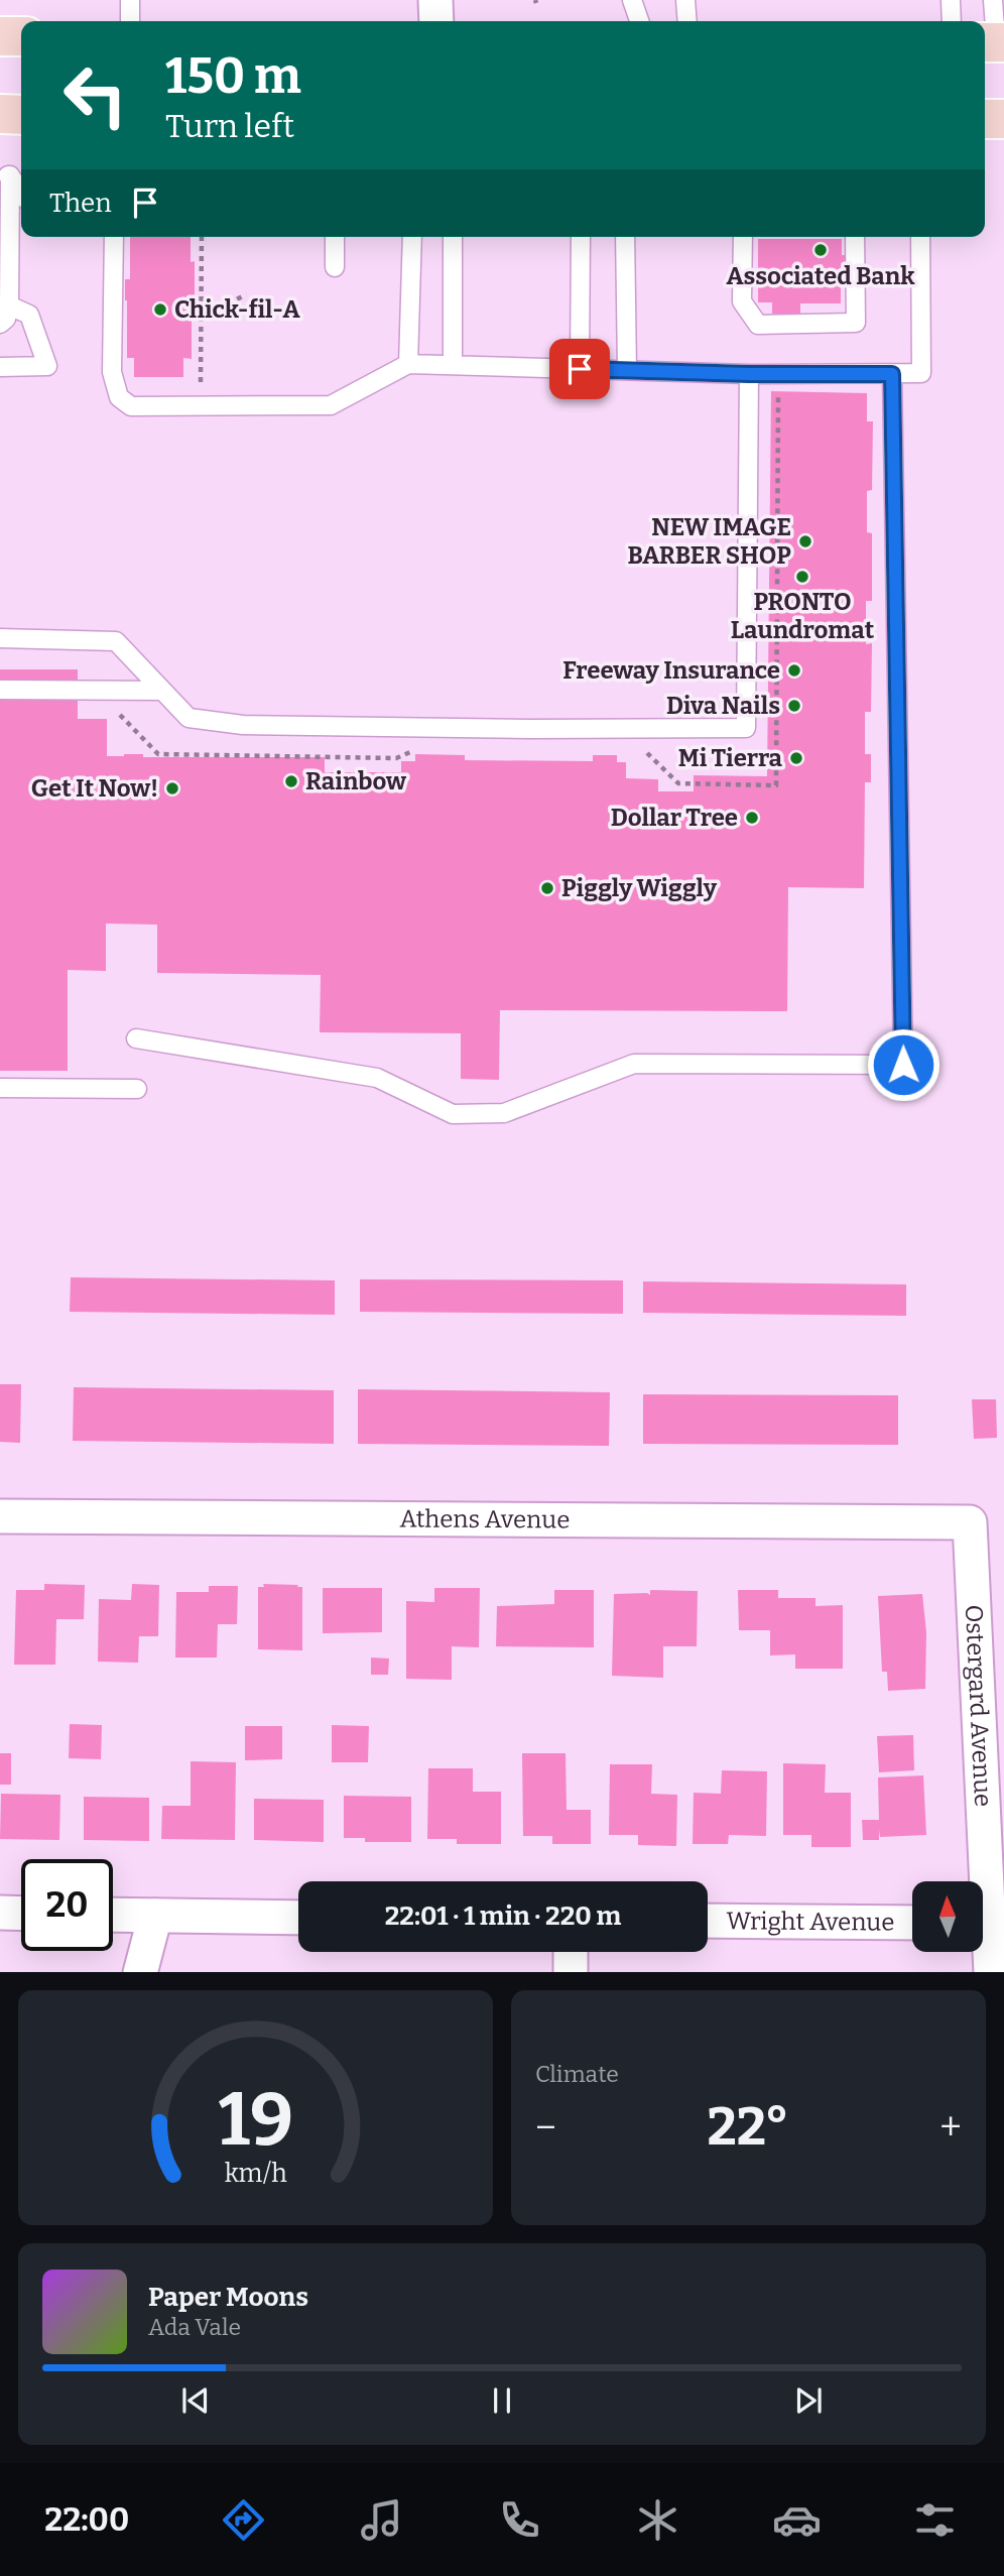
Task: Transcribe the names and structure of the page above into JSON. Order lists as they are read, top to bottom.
{
  "streets": {
    "street": ["Athens Avenue", "Ostergard Avenue", "Wright Avenue"]
  },
  "crossings": [
    ["Athens Avenue", "Ostergard Avenue"]
  ],
  "places": [
    "Associated Bank",
    "Chick-fil-A",
    "NEW IMAGE BARBER SHOP",
    "PRONTO Laundromat",
    "Freeway Insurance",
    "Diva Nails",
    "Mi Tierra",
    "Rainbow",
    "Get It Now!",
    "Dollar Tree",
    "Piggly Wiggly"
  ],
  "north": "top",
  "page": {
    "turn": ["150 m", "Turn left"],
    "then": "Then",
    "limit": "20",
    "trip": "22:01 · 1 min · 220 m",
    "tile": "Climate",
    "heat": ["−", "22°", "+"],
    "song": ["Paper Moons", "Ada Vale"],
    "tabs": "22:00",
    "gauge": ["19", "km/h"]
  }
}
